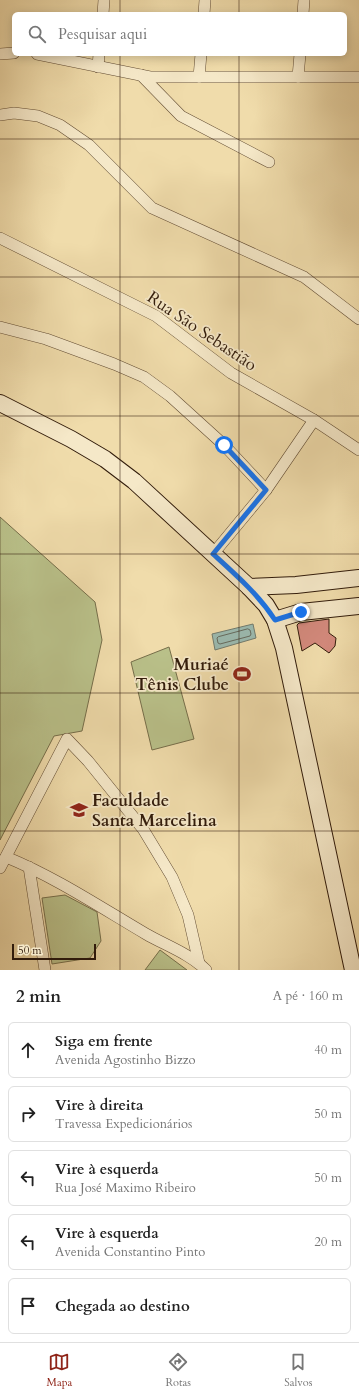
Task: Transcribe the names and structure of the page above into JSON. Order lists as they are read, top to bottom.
{
  "streets": {
    "street": ["Rua São Sebastião"]
  },
  "places": {
    "sports": ["Muriaé Tênis Clube"],
    "school or university": ["Faculdade Santa Marcelina"]
  },
  "scale_bar": "50 m",
  "page": {
    "search": "Pesquisar aqui",
    "scale": "50 m",
    "heading": ["2 min", "A pé · 160 m"],
    "list": [
      ["Siga em frente", "Avenida Agostinho Bizzo", "40 m"],
      ["Vire à direita", "Travessa Expedicionários", "50 m"],
      ["Vire à esquerda", "Rua José Maximo Ribeiro", "50 m"],
      ["Vire à esquerda", "Avenida Constantino Pinto", "20 m"],
      "Chegada ao destino"
    ],
    "nav": ["Mapa", "Rotas", "Salvos"]
  }
}
